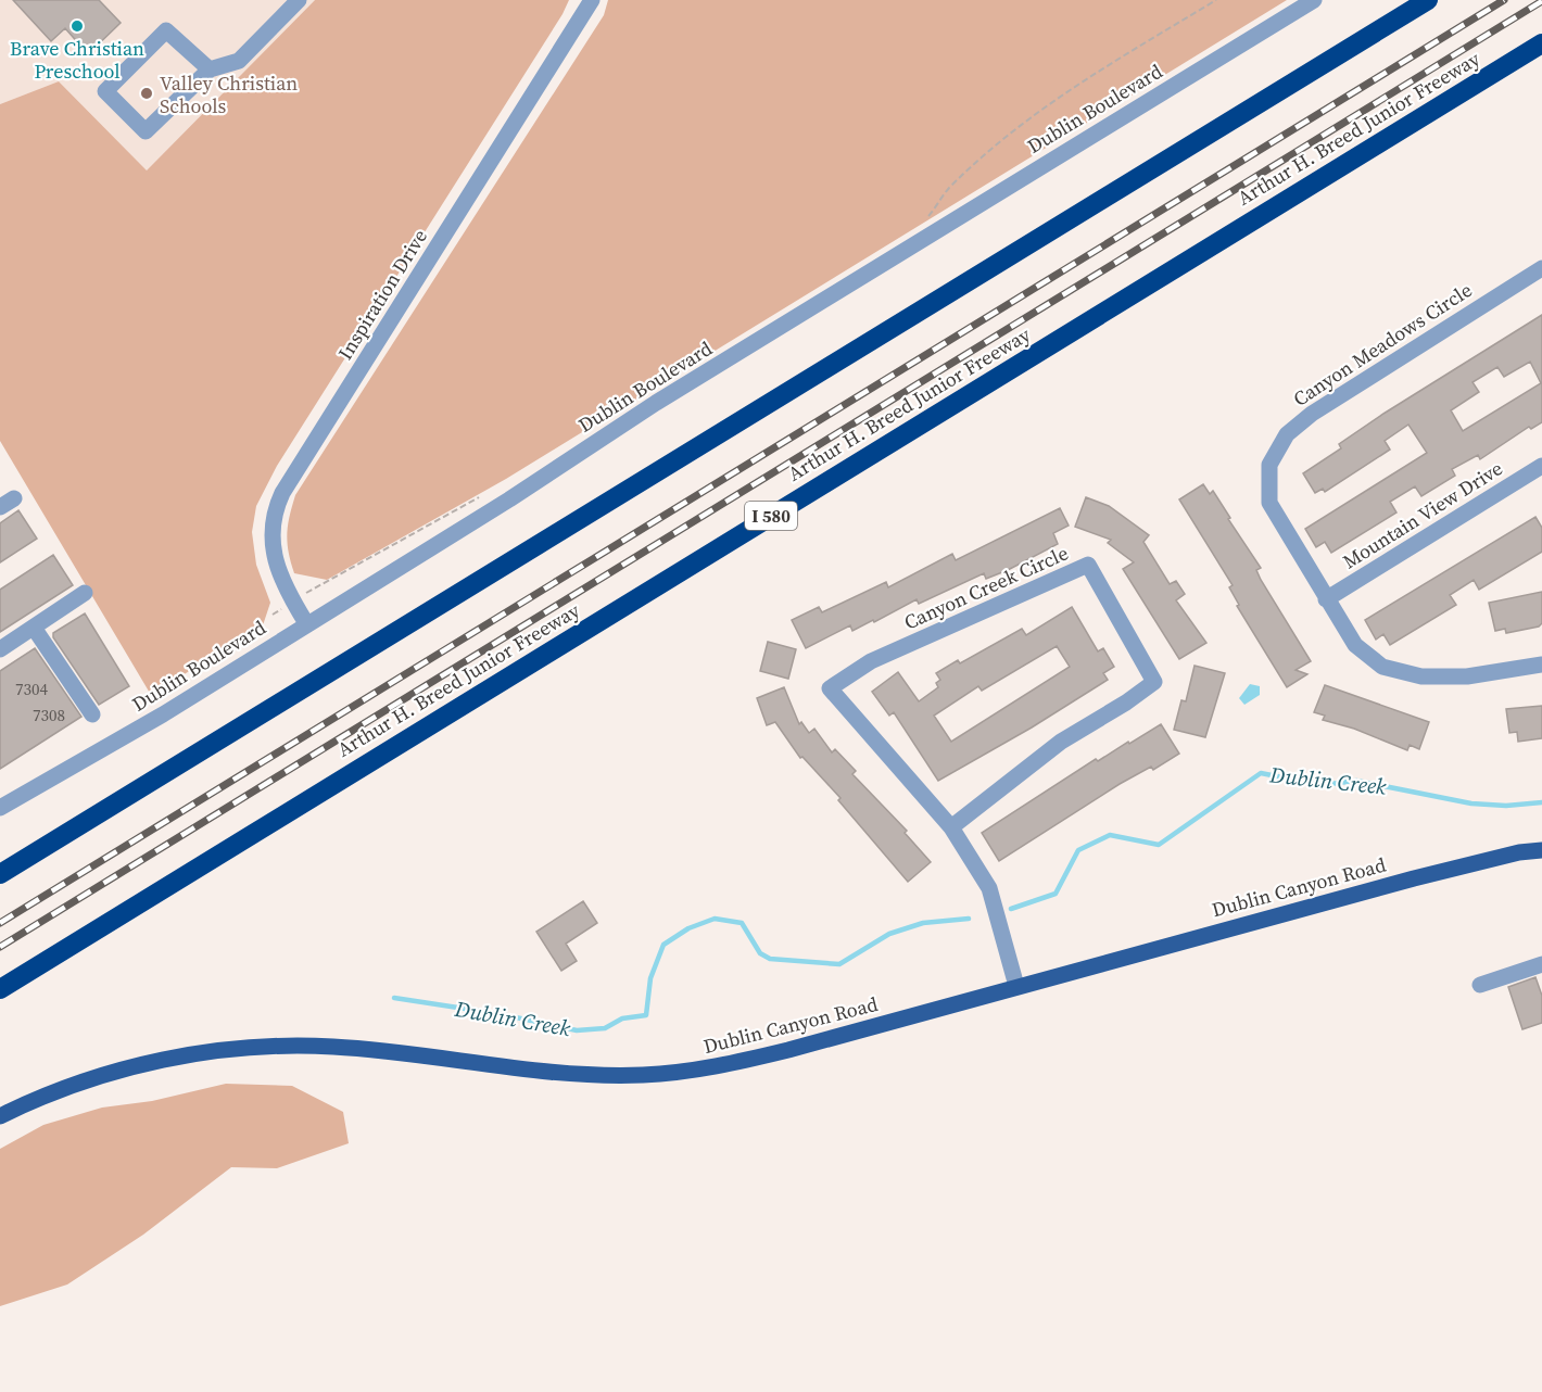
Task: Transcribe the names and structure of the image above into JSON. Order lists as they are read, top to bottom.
{
  "streets": {
    "highway": ["Arthur H. Breed Junior Freeway", "I 580"],
    "main road": ["Dublin Canyon Road"],
    "street": [
      "Dublin Boulevard",
      "Inspiration Drive",
      "Canyon Meadows Circle",
      "Mountain View Drive",
      "Canyon Creek Circle"
    ]
  },
  "crossings": [
    ["Dublin Boulevard", "Inspiration Drive"],
    ["Canyon Meadows Circle", "Mountain View Drive"],
    ["Canyon Creek Circle", "Dublin Canyon Road"]
  ],
  "water": ["Dublin Creek"],
  "places": ["Brave Christian Preschool", "Valley Christian Schools"],
  "house_numbers": ["7304", "7308"]
}
